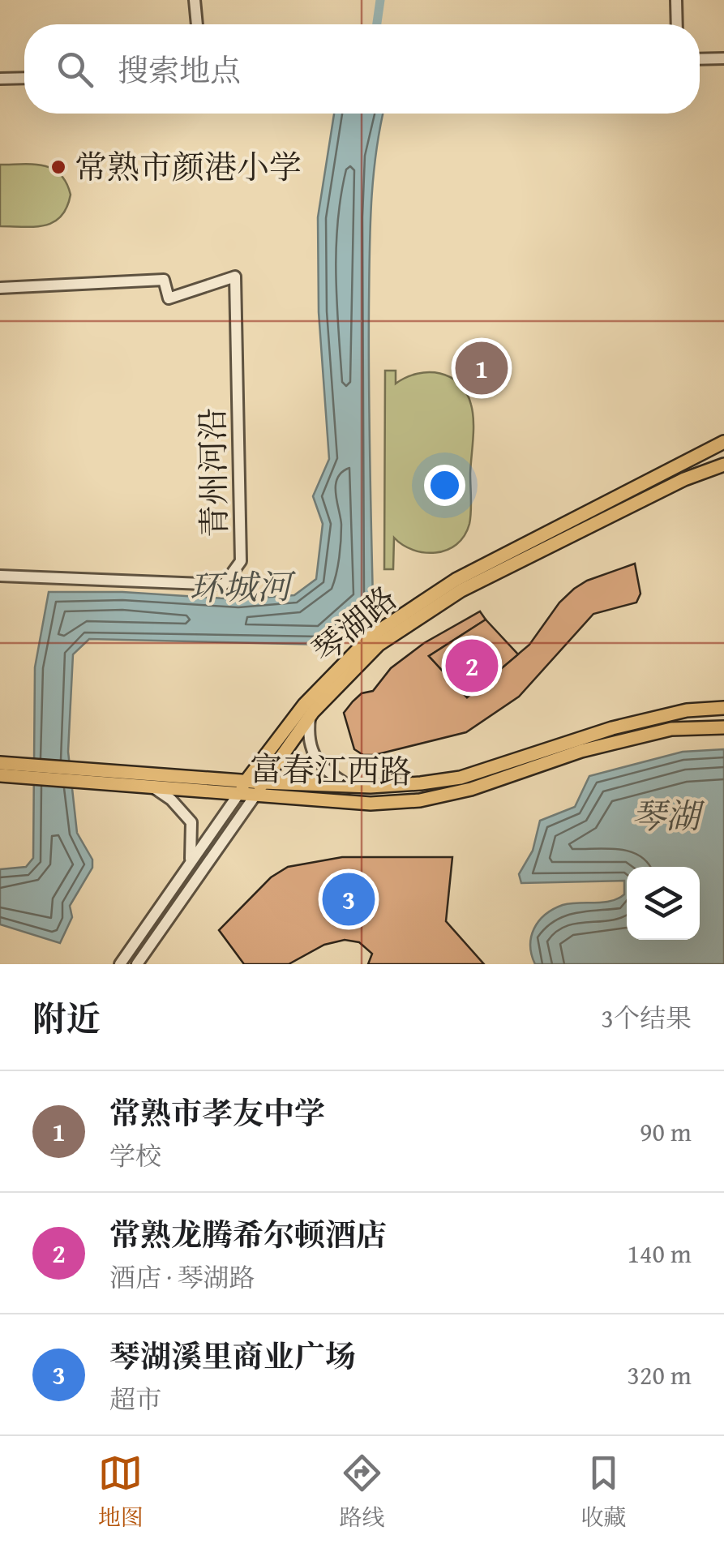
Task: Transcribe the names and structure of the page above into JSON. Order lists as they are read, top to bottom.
{
  "streets": {
    "main road": ["琴湖路", "富春江西路"],
    "street": ["青州河沿"]
  },
  "crossings": [
    ["琴湖路", "富春江西路"]
  ],
  "water": ["环城河", "琴湖"],
  "places": ["常熟市颜港小学"],
  "page": {
    "search": "搜索地点",
    "pins": ["1", "2", "3"],
    "heading": ["附近", "3个结果"],
    "list": [
      {
        "mark": "1",
        "name": "常熟市孝友中学",
        "note": "学校",
        "value": "90 m"
      },
      {
        "mark": "2",
        "name": "常熟龙腾希尔顿酒店",
        "note": "酒店 · 琴湖路",
        "value": "140 m"
      },
      {
        "mark": "3",
        "name": "琴湖溪里商业广场",
        "note": "超市",
        "value": "320 m"
      }
    ],
    "nav": ["地图", "路线", "收藏"]
  }
}
